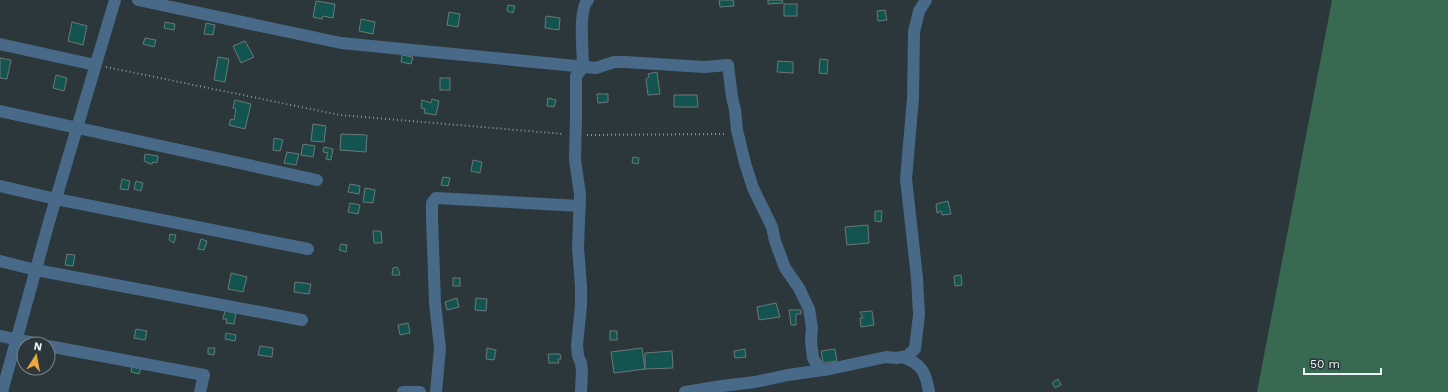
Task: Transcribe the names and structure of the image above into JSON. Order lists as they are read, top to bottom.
{
  "scale_bar": "50 m",
  "north": "top"
}
